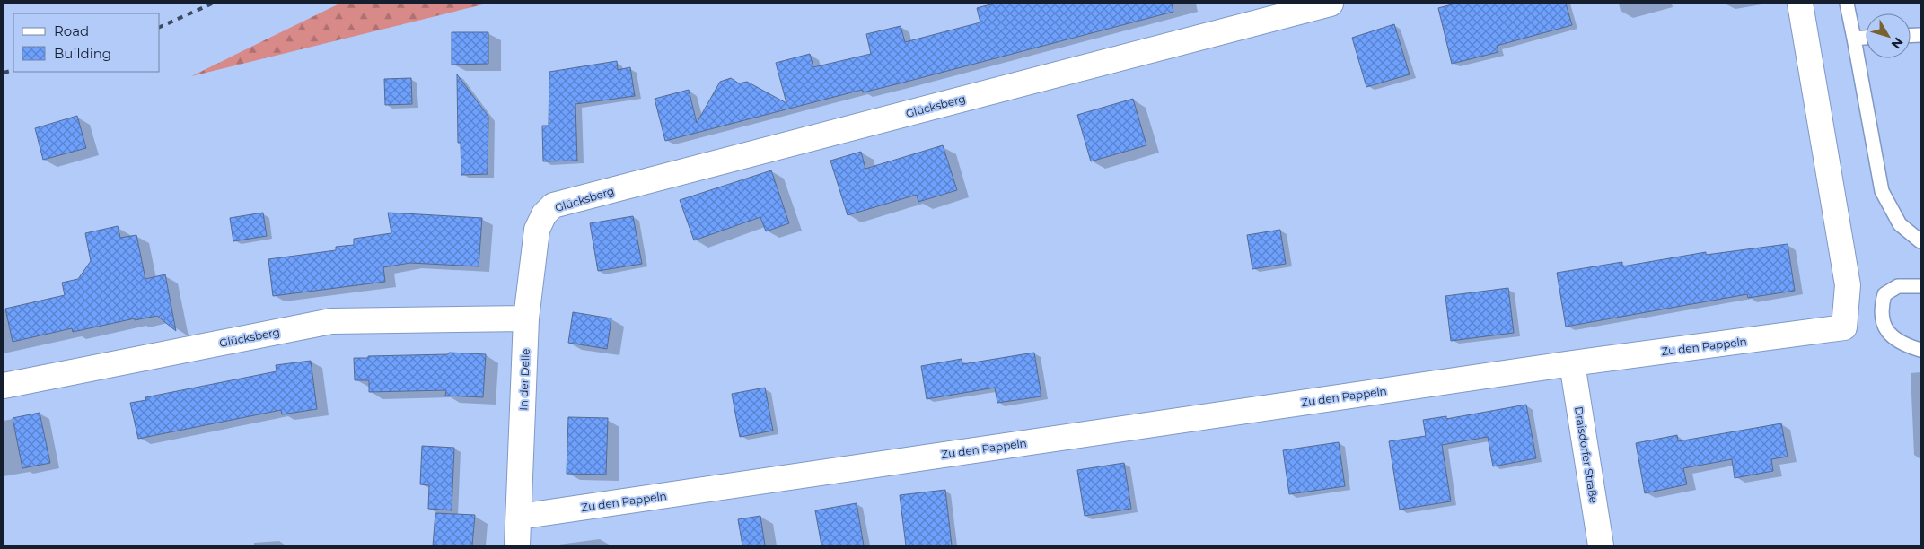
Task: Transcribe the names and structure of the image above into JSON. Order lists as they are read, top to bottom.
{
  "streets": {
    "street": [
      "Glücksberg",
      "Zu den Pappeln",
      "In der Delle",
      "Draisdorfer Straße"
    ]
  },
  "crossings": [
    ["Glücksberg", "In der Delle"],
    ["Zu den Pappeln", "In der Delle"],
    ["Zu den Pappeln", "Draisdorfer Straße"]
  ],
  "legend": ["Road", "Building"],
  "north": "bottom right"
}
